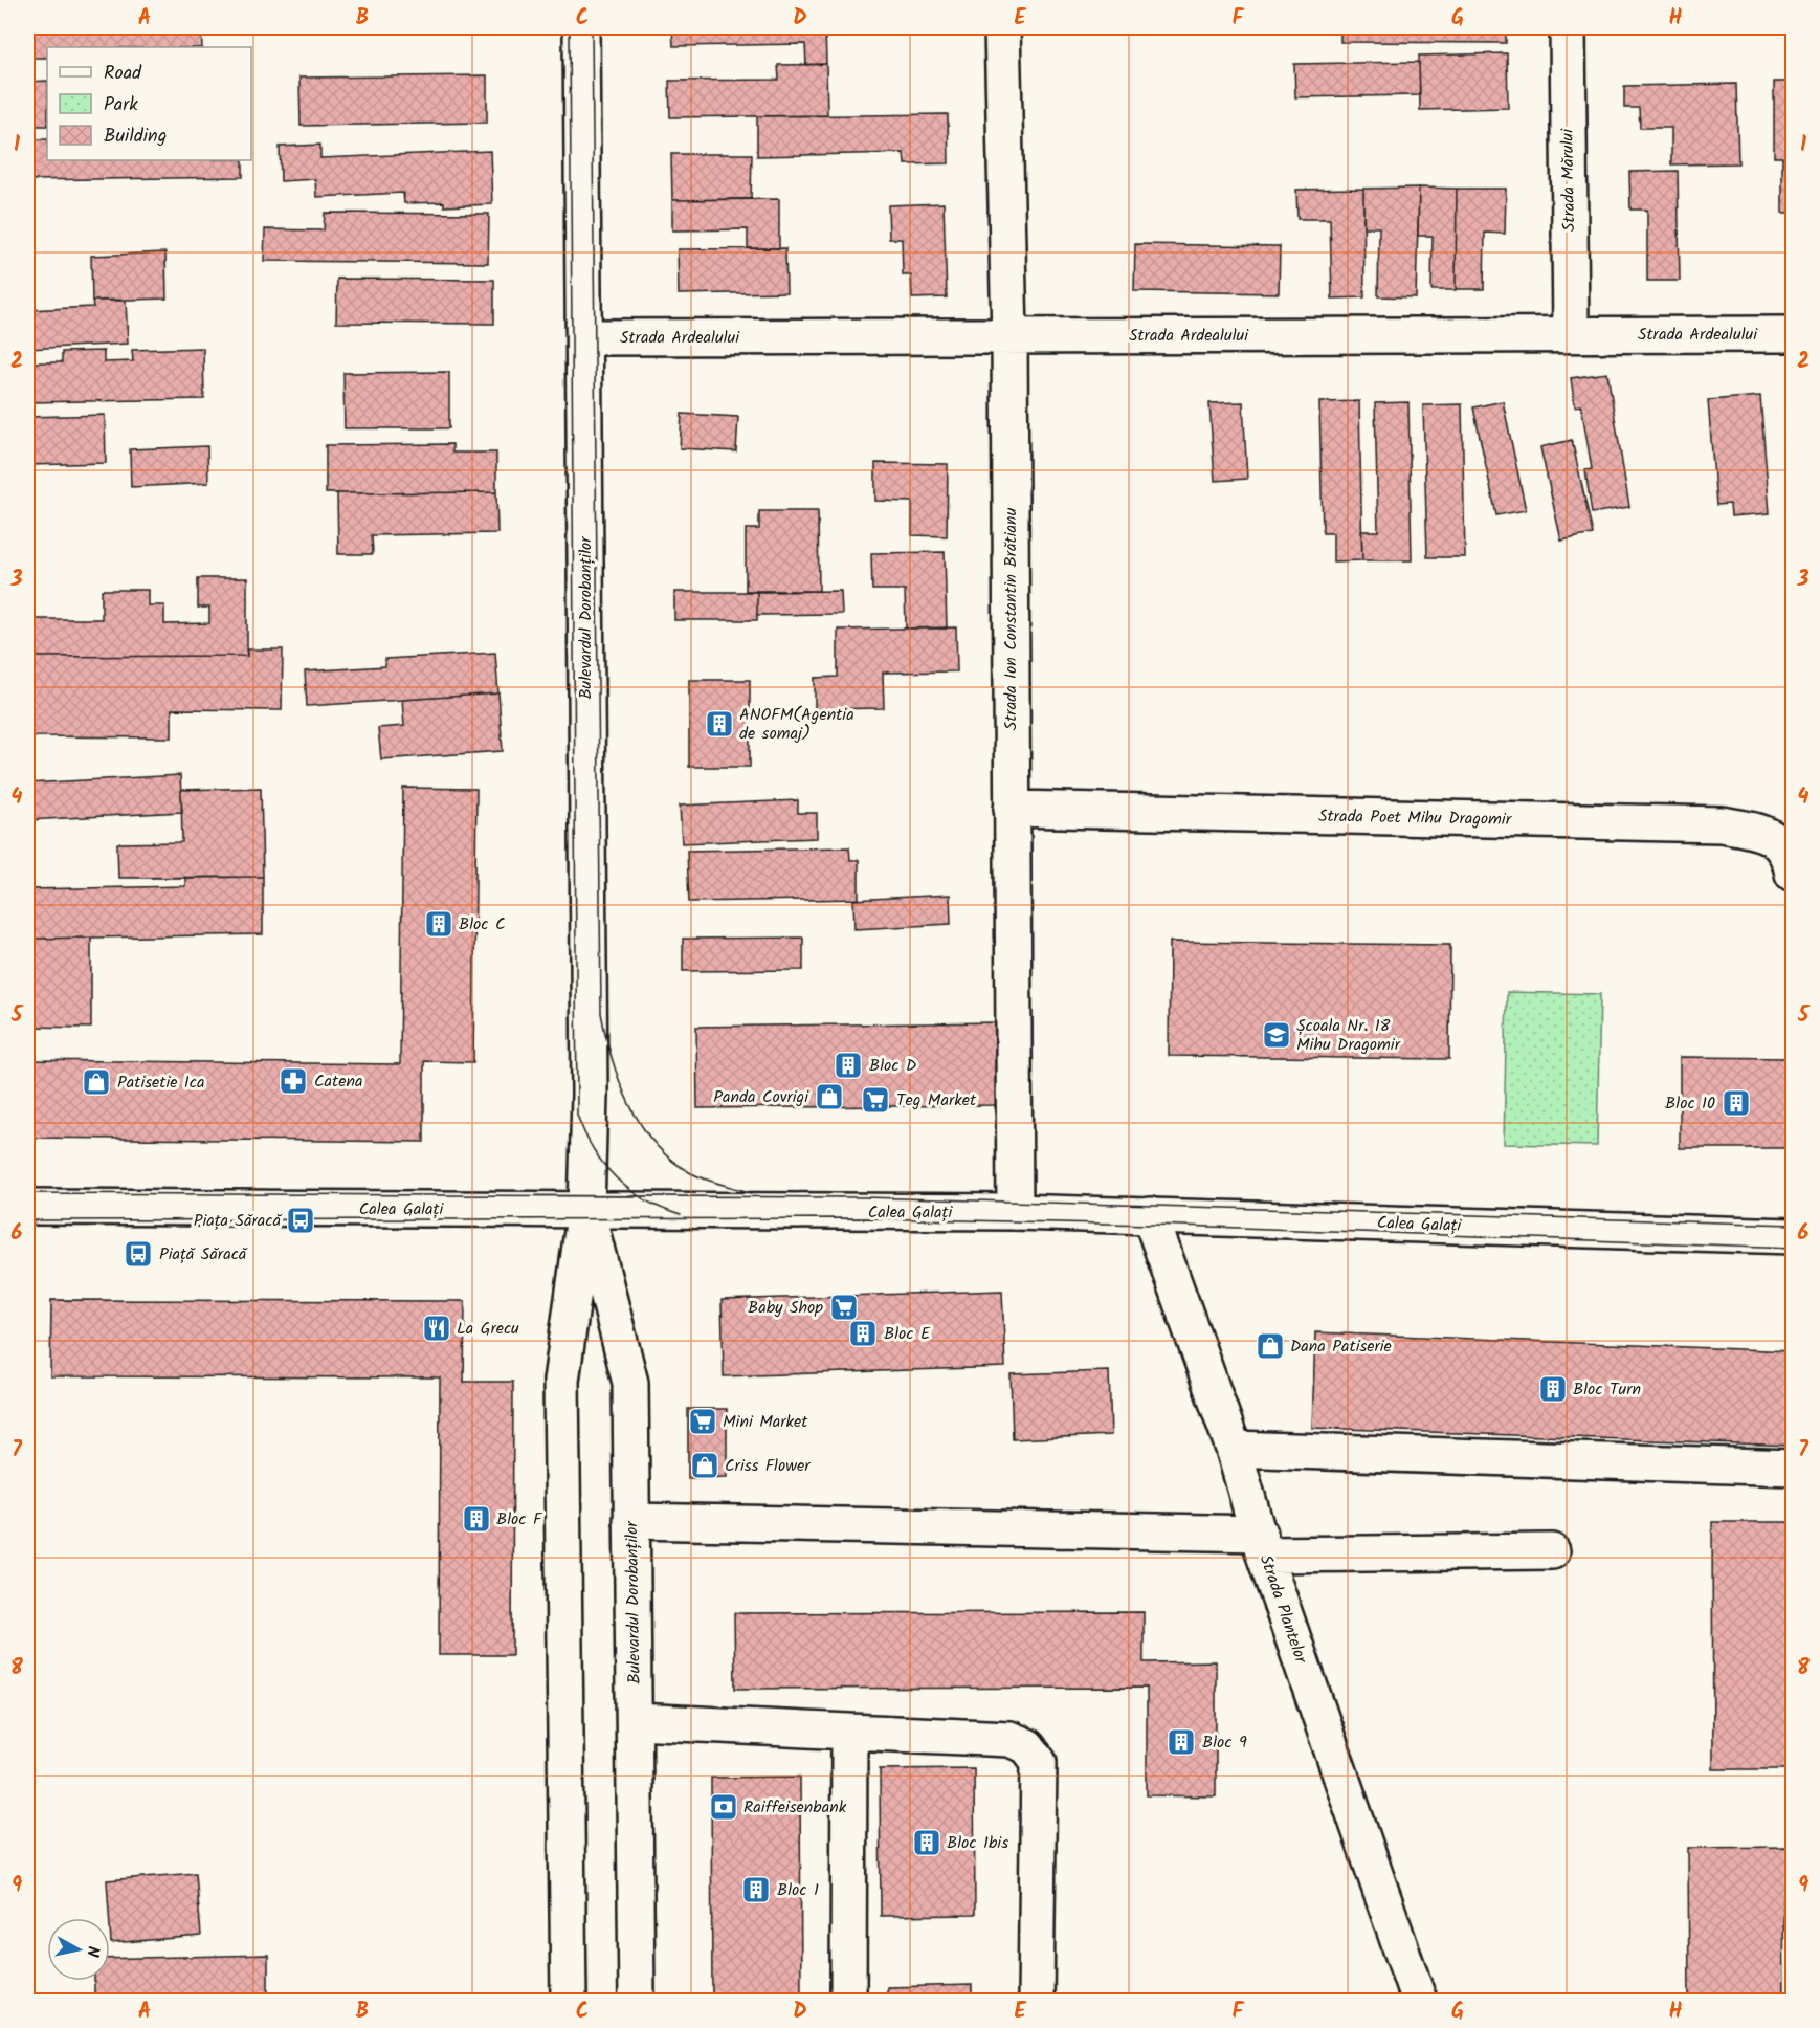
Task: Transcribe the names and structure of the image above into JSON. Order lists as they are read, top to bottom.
{
  "streets": {
    "main road": [
      "Strada Mărului",
      "Strada Ardealului",
      "Bulevardul Dorobanților",
      "Strada Ion Constantin Brătianu",
      "Strada Poet Mihu Dragomir",
      "Calea Galați",
      "Strada Plantelor"
    ]
  },
  "crossings": [
    ["Strada Mărului", "Strada Ardealului"],
    ["Strada Ardealului", "Bulevardul Dorobanților"],
    ["Strada Ardealului", "Strada Ion Constantin Brătianu"],
    ["Bulevardul Dorobanților", "Calea Galați"],
    ["Strada Ion Constantin Brătianu", "Strada Poet Mihu Dragomir"],
    ["Strada Ion Constantin Brătianu", "Calea Galați"],
    ["Calea Galați", "Strada Plantelor"]
  ],
  "places": {
    "building": [
      "ANOFM(Agentia de somaj)",
      "Bloc C",
      "Bloc D",
      "Bloc 10",
      "Bloc E",
      "Bloc Turn",
      "Bloc F",
      "Bloc 9",
      "Bloc 1bis",
      "Bloc 1"
    ],
    "school or university": ["Școala Nr. 18 Mihu Dragomir"],
    "pharmacy": ["Catena"],
    "shop": [
      "Patisetie Ica",
      "Panda Covrigi",
      "Dana Patiserie",
      "Criss Flower"
    ],
    "supermarket": ["Teg Market", "Baby Shop", "Mini Market"],
    "bus stop": ["Piața Săracă", "Piață Săracă"],
    "restaurant": ["La Grecu"],
    "bank": ["Raiffeisenbank"]
  },
  "legend": ["Road", "Park", "Building"],
  "north": "right",
  "grid": {
    "columns": [
      "A",
      "B",
      "C",
      "D",
      "E",
      "F",
      "G",
      "H"
    ],
    "rows": [
      "1",
      "2",
      "3",
      "4",
      "5",
      "6",
      "7",
      "8",
      "9"
    ]
  }
}
